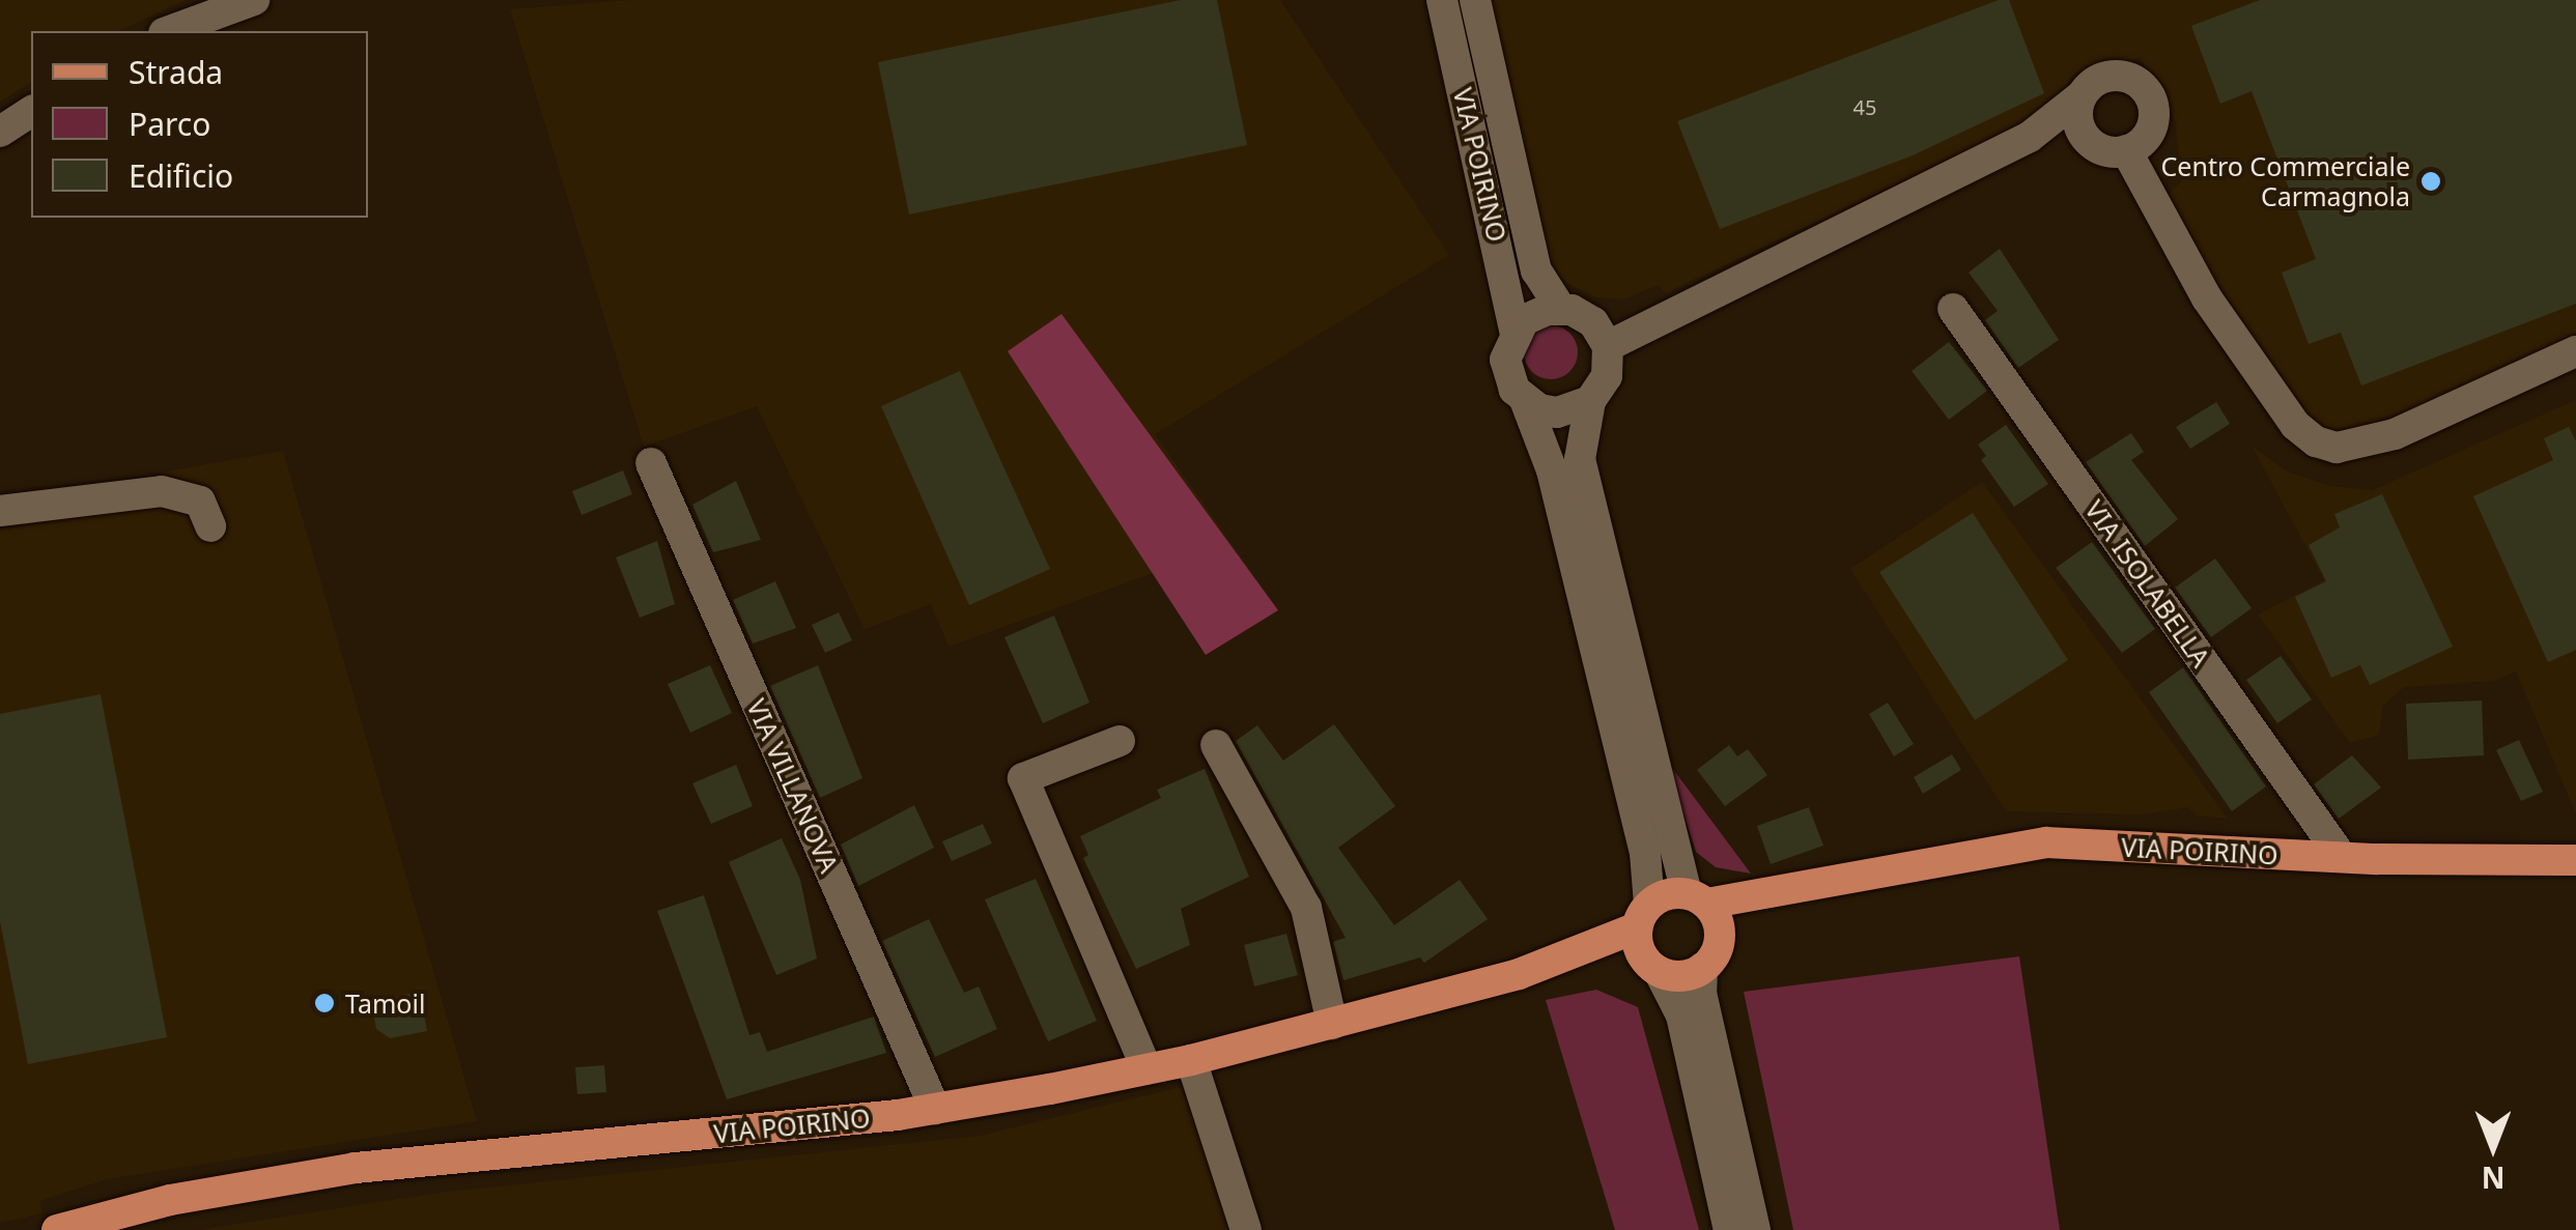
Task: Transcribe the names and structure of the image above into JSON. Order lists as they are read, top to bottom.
{
  "streets": {
    "main road": ["VIA POIRINO"],
    "street": ["VIA ISOLABELLA", "VIA VILLANOVA"]
  },
  "crossings": [
    ["VIA POIRINO", "VIA ISOLABELLA"],
    ["VIA POIRINO", "VIA VILLANOVA"]
  ],
  "places": ["Centro Commerciale Carmagnola", "Tamoil"],
  "house_numbers": ["45"],
  "legend": ["Strada", "Parco", "Edificio"],
  "north": "bottom"
}
